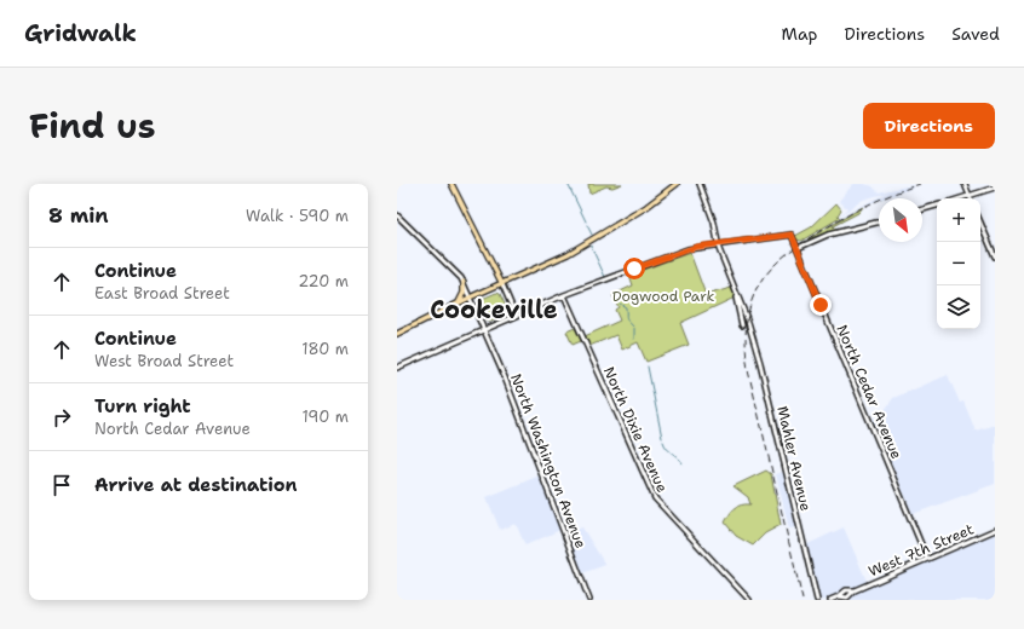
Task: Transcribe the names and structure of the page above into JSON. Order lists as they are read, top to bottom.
{
  "streets": {
    "street": [
      "North Cedar Avenue",
      "North Dixie Avenue",
      "Mahler Avenue",
      "North Washington Avenue",
      "West 7th Street"
    ]
  },
  "crossings": [
    ["North Cedar Avenue", "West 7th Street"]
  ],
  "districts": ["Cookeville"],
  "parks": ["Dogwood Park"],
  "north": "bottom right",
  "page": {
    "header": "Gridwalk",
    "nav": ["Map", "Directions", "Saved"],
    "title": "Find us",
    "buttons": "Directions",
    "heading": ["8 min", "Walk · 590 m"],
    "map_buttons": ["+", "−"],
    "list": [
      ["Continue", "East Broad Street", "220 m"],
      ["Continue", "West Broad Street", "180 m"],
      ["Turn right", "North Cedar Avenue", "190 m"],
      "Arrive at destination"
    ]
  }
}
